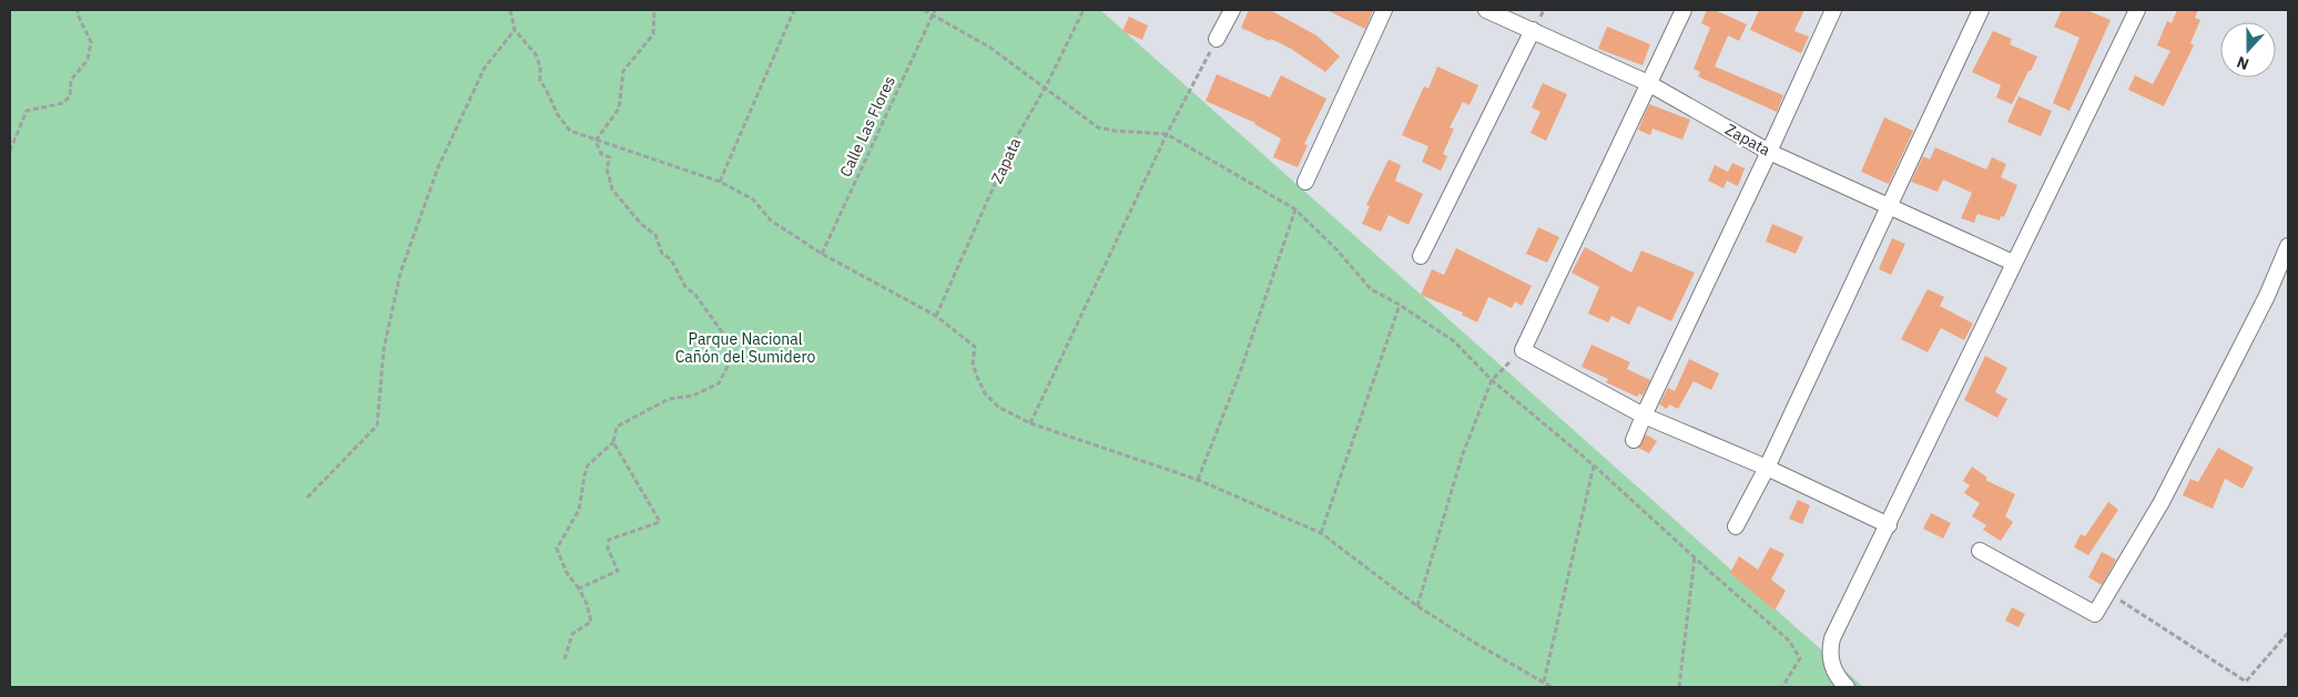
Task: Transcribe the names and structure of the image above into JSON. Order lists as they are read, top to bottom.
{
  "streets": {
    "street": ["Zapata"],
    "path": ["Calle Las Flores"]
  },
  "parks": ["Parque Nacional Cañón del Sumidero"],
  "north": "bottom"
}
